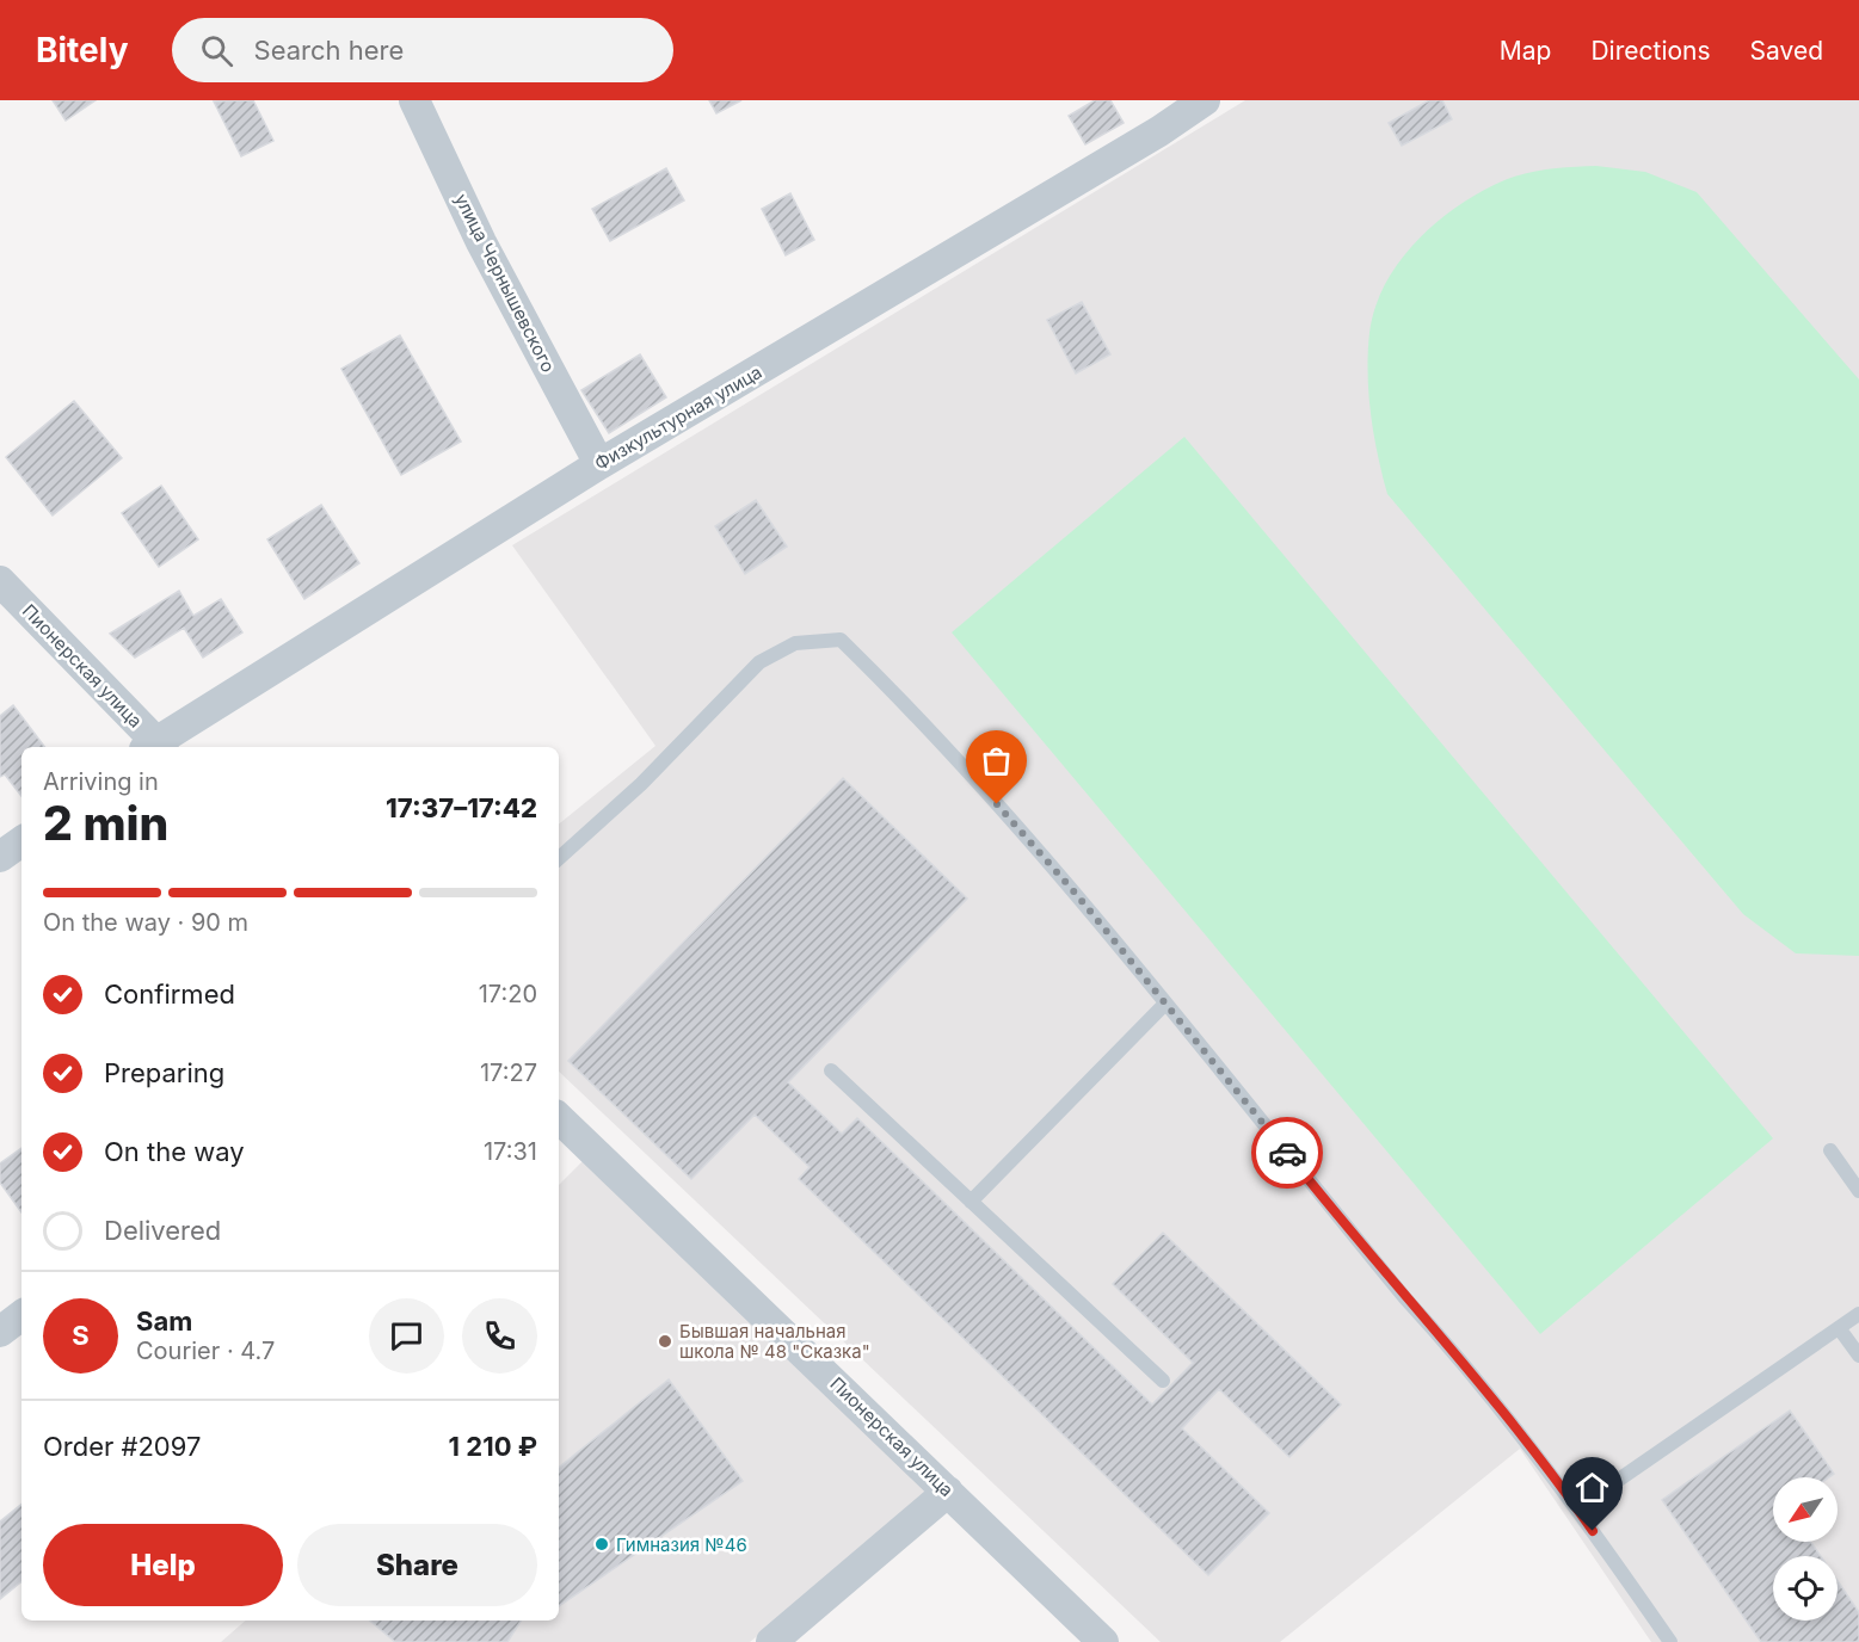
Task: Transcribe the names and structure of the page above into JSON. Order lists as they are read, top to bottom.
{
  "streets": {
    "street": ["улица Чернышевского", "Физкультурная улица", "Пионерская улица"]
  },
  "crossings": [
    ["улица Чернышевского", "Физкультурная улица"],
    ["Физкультурная улица", "Пионерская улица"]
  ],
  "places": ["Бывшая начальная школа № 48 \"Сказка\"", "Гимназия №46"],
  "north": "bottom left",
  "page": {
    "header": "Bitely",
    "search": "Search here",
    "nav": ["Map", "Directions", "Saved"],
    "heading": ["2 min", "Arriving in", "17:37–17:42"],
    "panel": [
      "Sam",
      "Courier · 4.7",
      "Order #2097",
      "1 210 ₽"
    ],
    "bar": "On the way · 90 m",
    "list": [
      ["Confirmed", "17:20"],
      ["Preparing", "17:27"],
      ["On the way", "17:31"],
      "Delivered"
    ],
    "round": "S",
    "buttons": ["Help", "Share"]
  }
}
